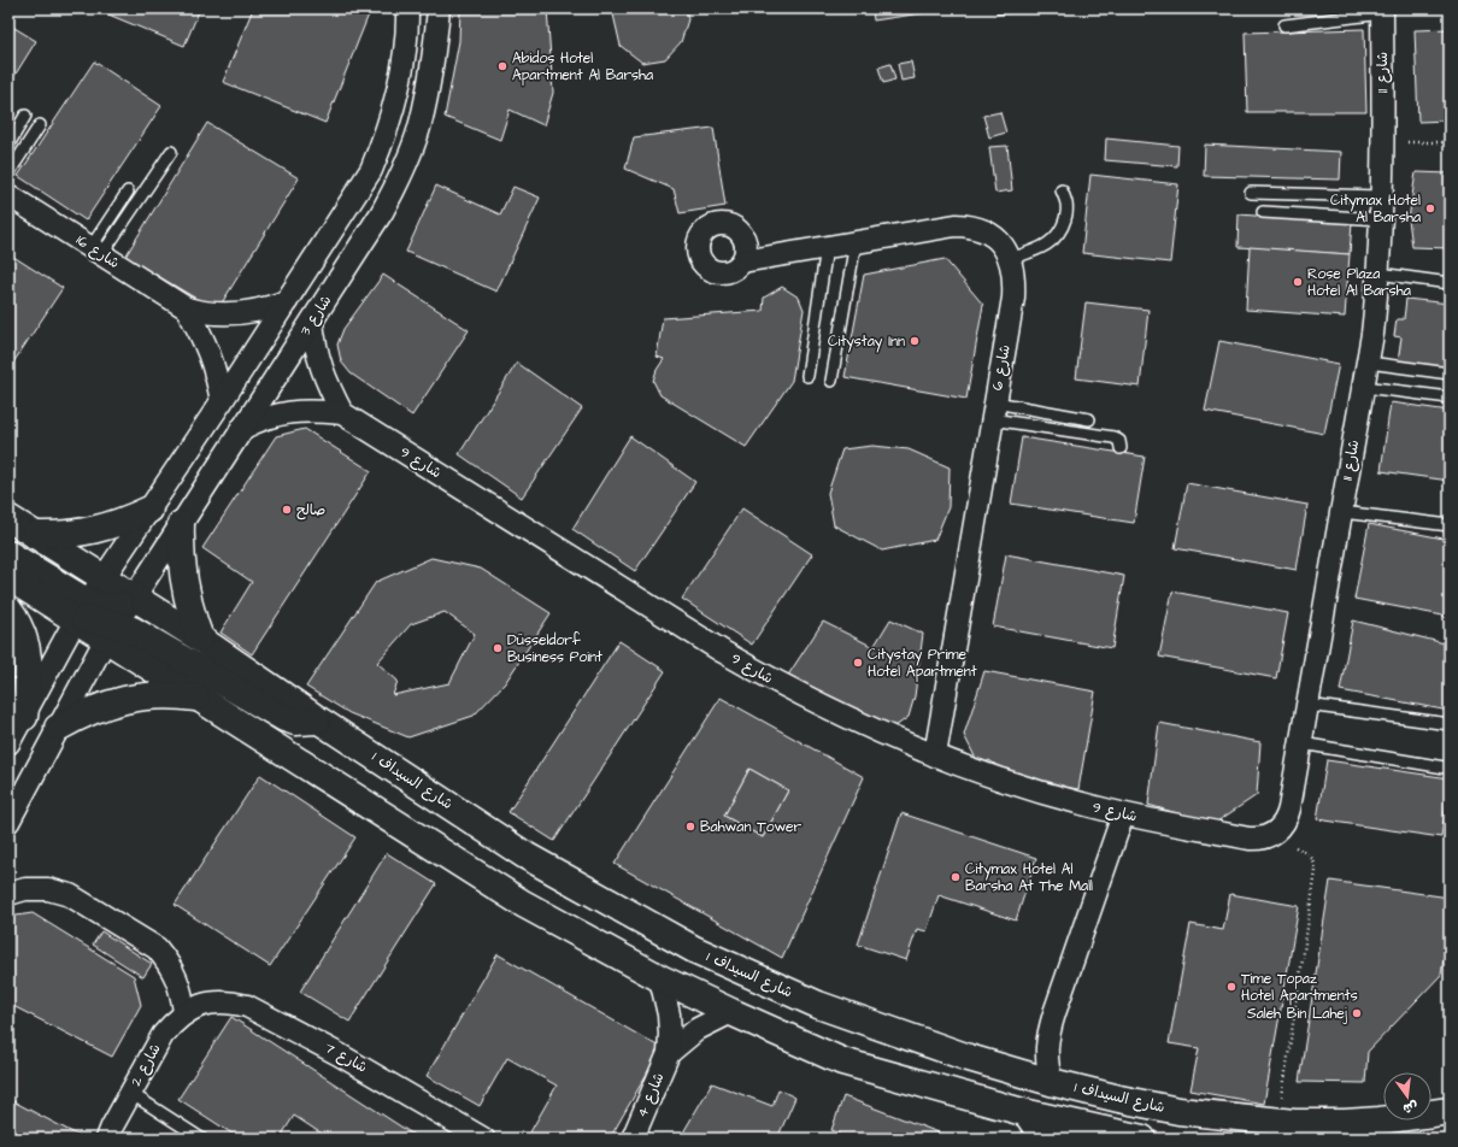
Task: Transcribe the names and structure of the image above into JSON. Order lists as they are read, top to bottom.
{
  "streets": {
    "street": [
      "شارع 11",
      "شارع 16",
      "شارع 3",
      "شارع 6",
      "شارع 9",
      "شارع السيداف 1",
      "شارع 7",
      "شارع 2",
      "شارع 4"
    ]
  },
  "crossings": [
    ["شارع 11", "شارع 9"],
    ["شارع 3", "شارع السيداف 1"],
    ["شارع 6", "شارع 9"],
    ["شارع 7", "شارع 2"]
  ],
  "places": [
    "Abidos Hotel Apartment Al Barsha",
    "Citymax Hotel Al Barsha",
    "Rose Plaza Hotel Al Barsha",
    "Citystay Inn",
    "صالح",
    "Düsseldorf Business Point",
    "Citystay Prime Hotel Apartment",
    "Bahwan Tower",
    "Citymax Hotel Al Barsha At The Mall",
    "Time Topaz Hotel Apartments",
    "Saleh Bin Lahej"
  ],
  "north": "bottom"
}
